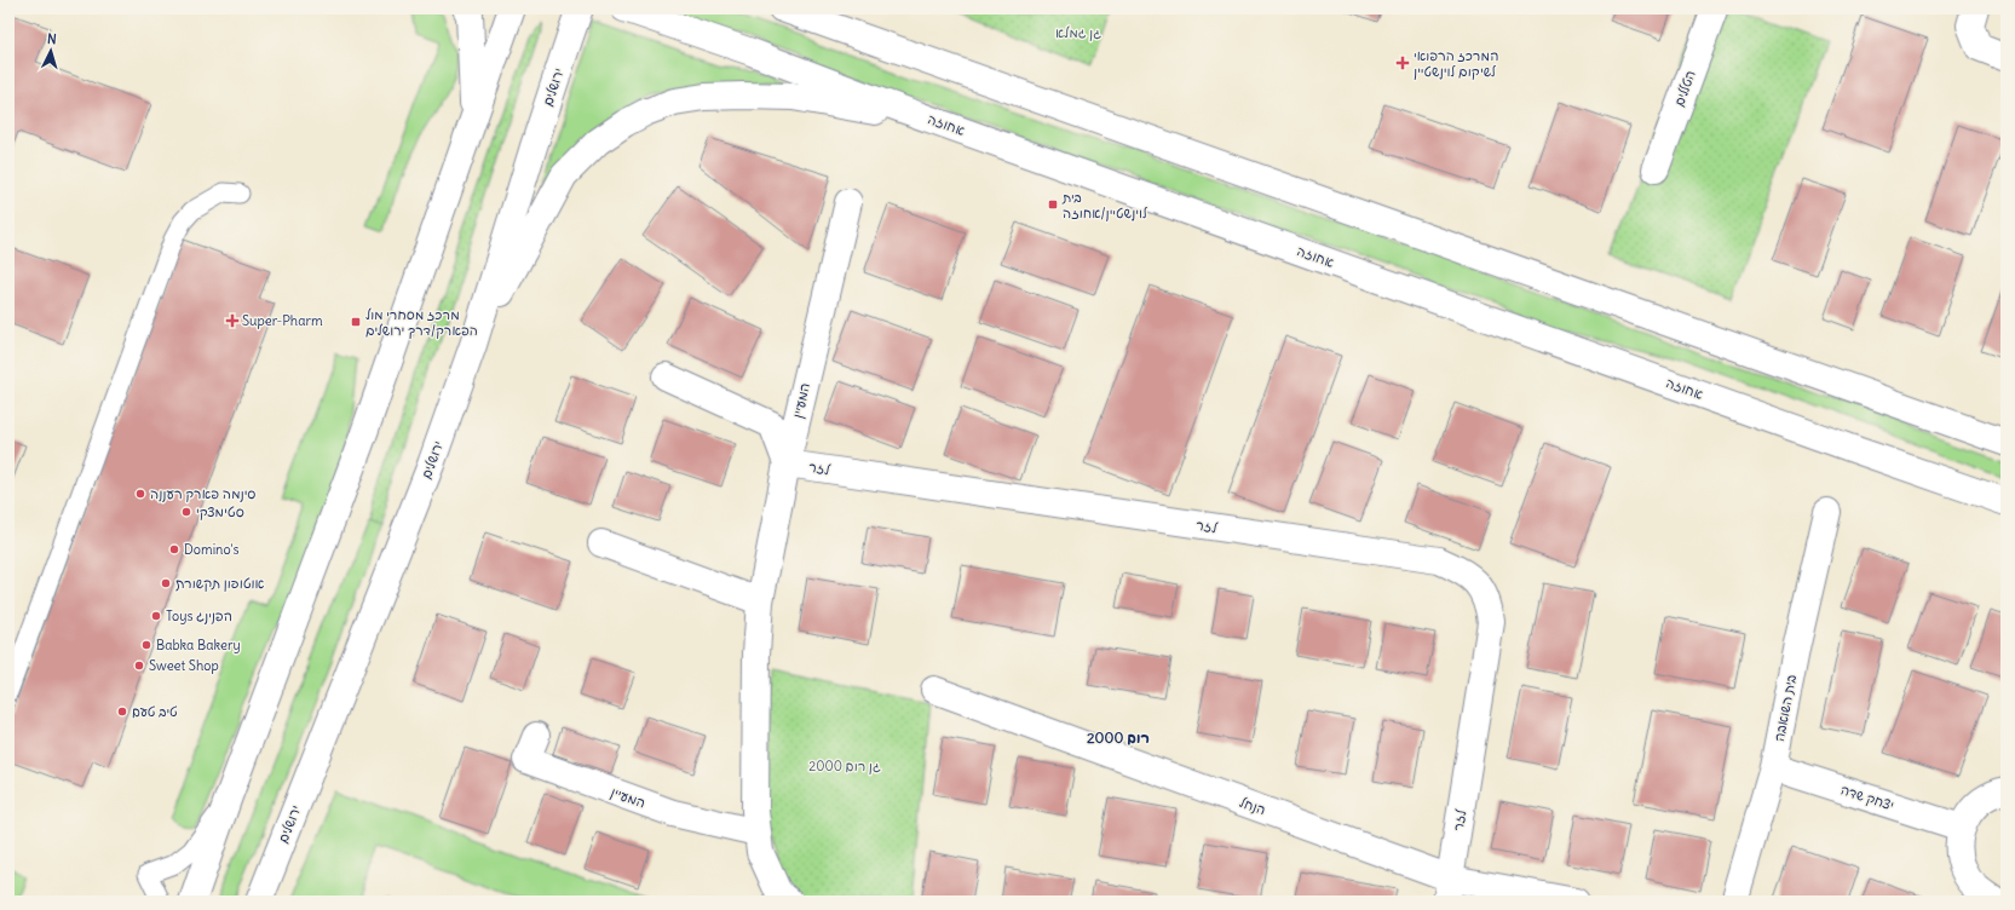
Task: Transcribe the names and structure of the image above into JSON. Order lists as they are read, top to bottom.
{
  "streets": {
    "main road": [
      "ירושלים",
      "הטללים",
      "אחוזה",
      "המעיין",
      "לזר",
      "בית השואבה",
      "יצחק שדה",
      "הנחל"
    ]
  },
  "crossings": [
    ["המעיין", "לזר"],
    ["לזר", "הנחל"],
    ["בית השואבה", "יצחק שדה"]
  ],
  "districts": ["רום 2000"],
  "parks": ["גן גמלא", "גן רום 2000"],
  "places": {
    "health": ["המרכז הרפואי לשיקום לוינשטיין", "Super-Pharm"],
    "transit": ["בית לוינשטיין/אחוזה", "מרכז מסחרי מול הפארק/דרך ירושלים"],
    "other": [
      "סינמה פארק רעננה",
      "סטימצקי",
      "Domino's",
      "אוטופון תקשורת",
      "Toys הפנינג",
      "Babka Bakery",
      "Sweet Shop",
      "טיב טעם"
    ]
  },
  "north": "top"
}
